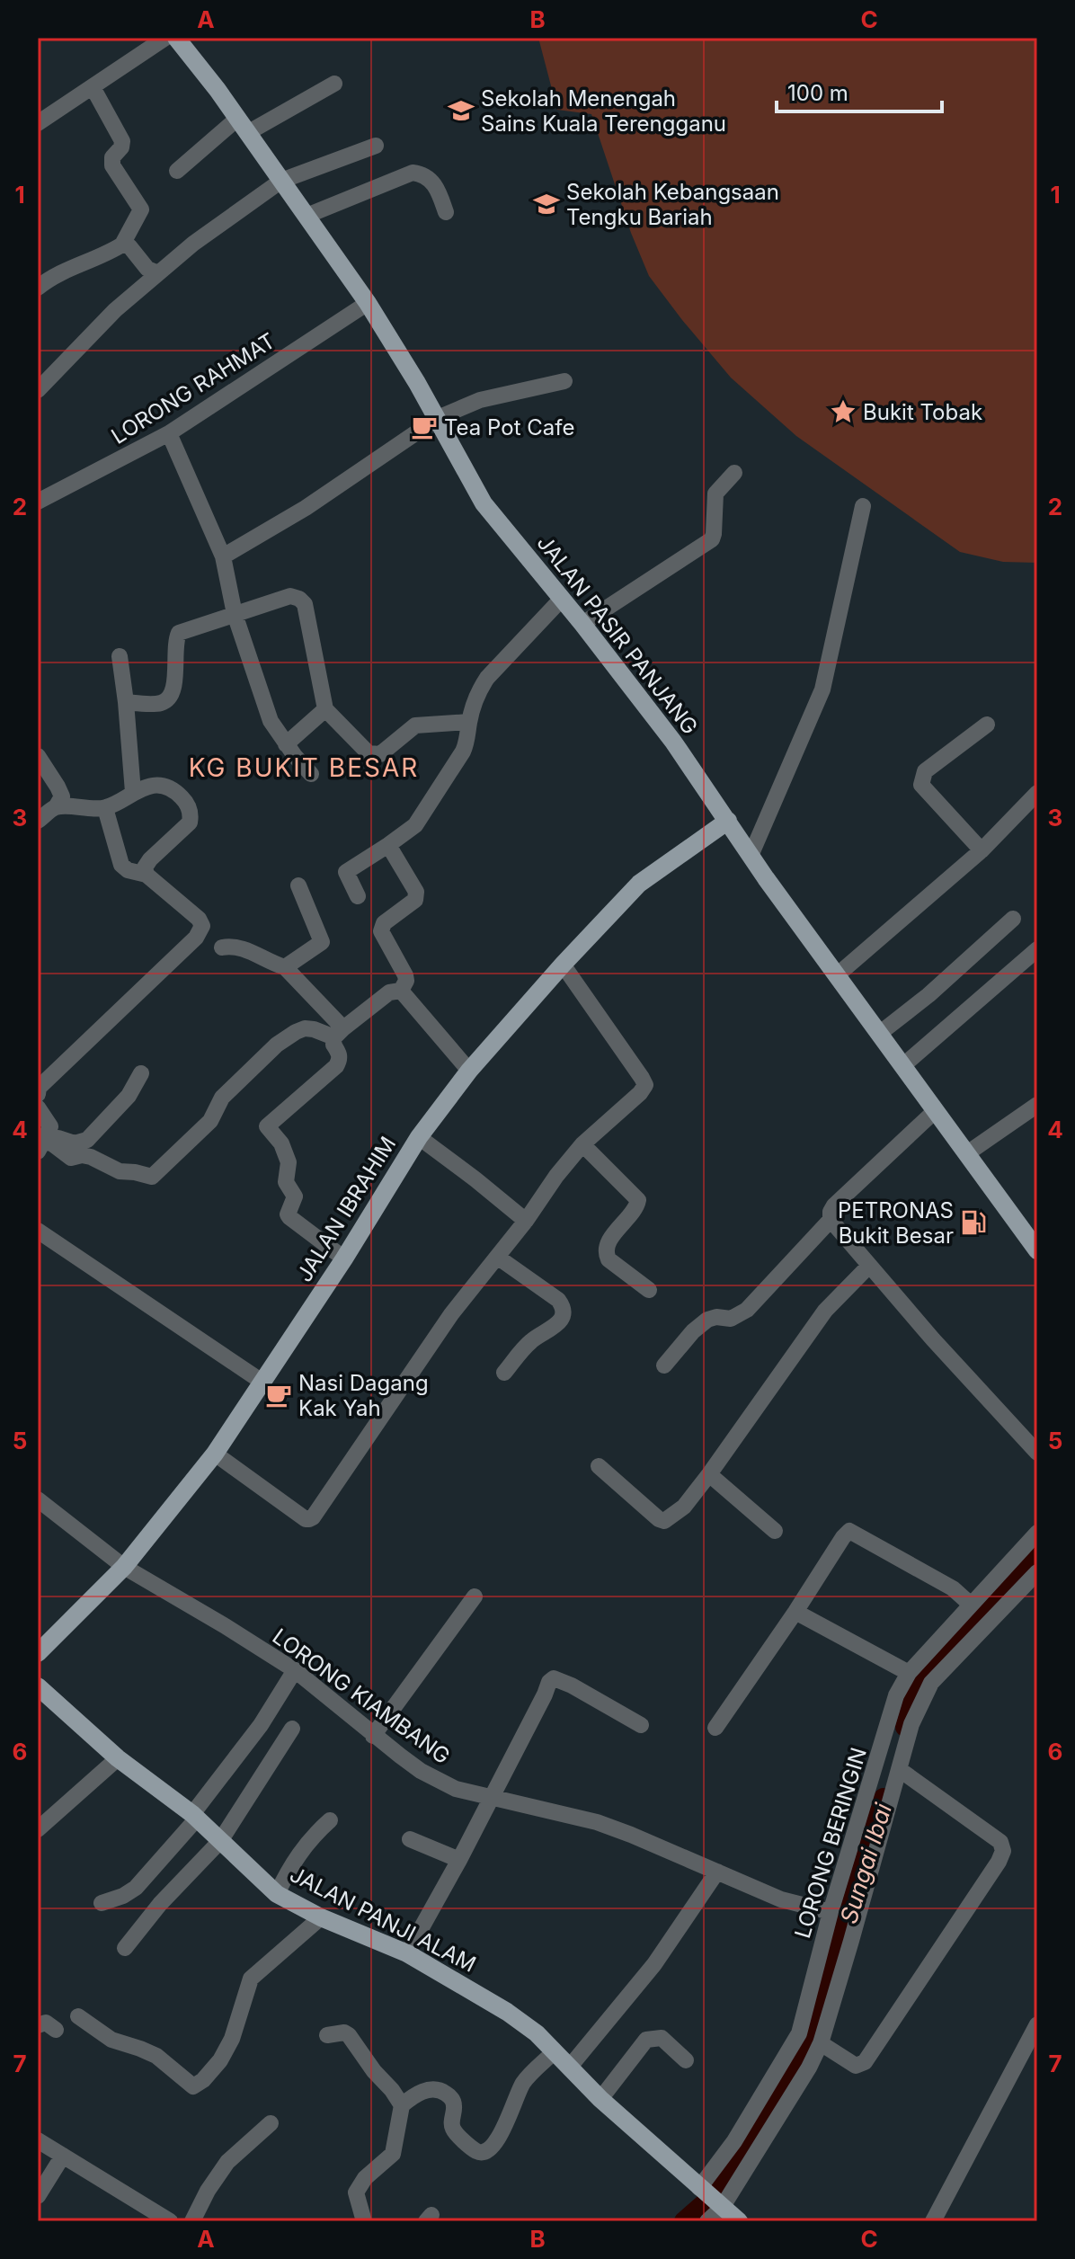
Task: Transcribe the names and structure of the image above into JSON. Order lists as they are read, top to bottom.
{
  "streets": {
    "main road": ["JALAN PASIR PANJANG", "JALAN IBRAHIM", "JALAN PANJI ALAM"],
    "street": ["LORONG RAHMAT", "LORONG KIAMBANG", "LORONG BERINGIN"]
  },
  "crossings": [
    ["LORONG RAHMAT", "JALAN PASIR PANJANG"],
    ["JALAN PASIR PANJANG", "JALAN IBRAHIM"],
    ["JALAN IBRAHIM", "LORONG KIAMBANG"],
    ["LORONG KIAMBANG", "LORONG BERINGIN"],
    ["LORONG BERINGIN", "JALAN PANJI ALAM"]
  ],
  "districts": ["KG BUKIT BESAR"],
  "water": ["Sungai Ibai"],
  "places": {
    "school or university": ["Sekolah Menengah Sains Kuala Terengganu", "Sekolah Kebangsaan Tengku Bariah"],
    "place": ["Bukit Tobak"],
    "cafe": ["Tea Pot Cafe", "Nasi Dagang Kak Yah"],
    "fuel station": ["PETRONAS Bukit Besar"]
  },
  "scale_bar": "100 m",
  "grid": {
    "columns": ["A", "B", "C"],
    "rows": [
      "1",
      "2",
      "3",
      "4",
      "5",
      "6",
      "7"
    ]
  }
}
